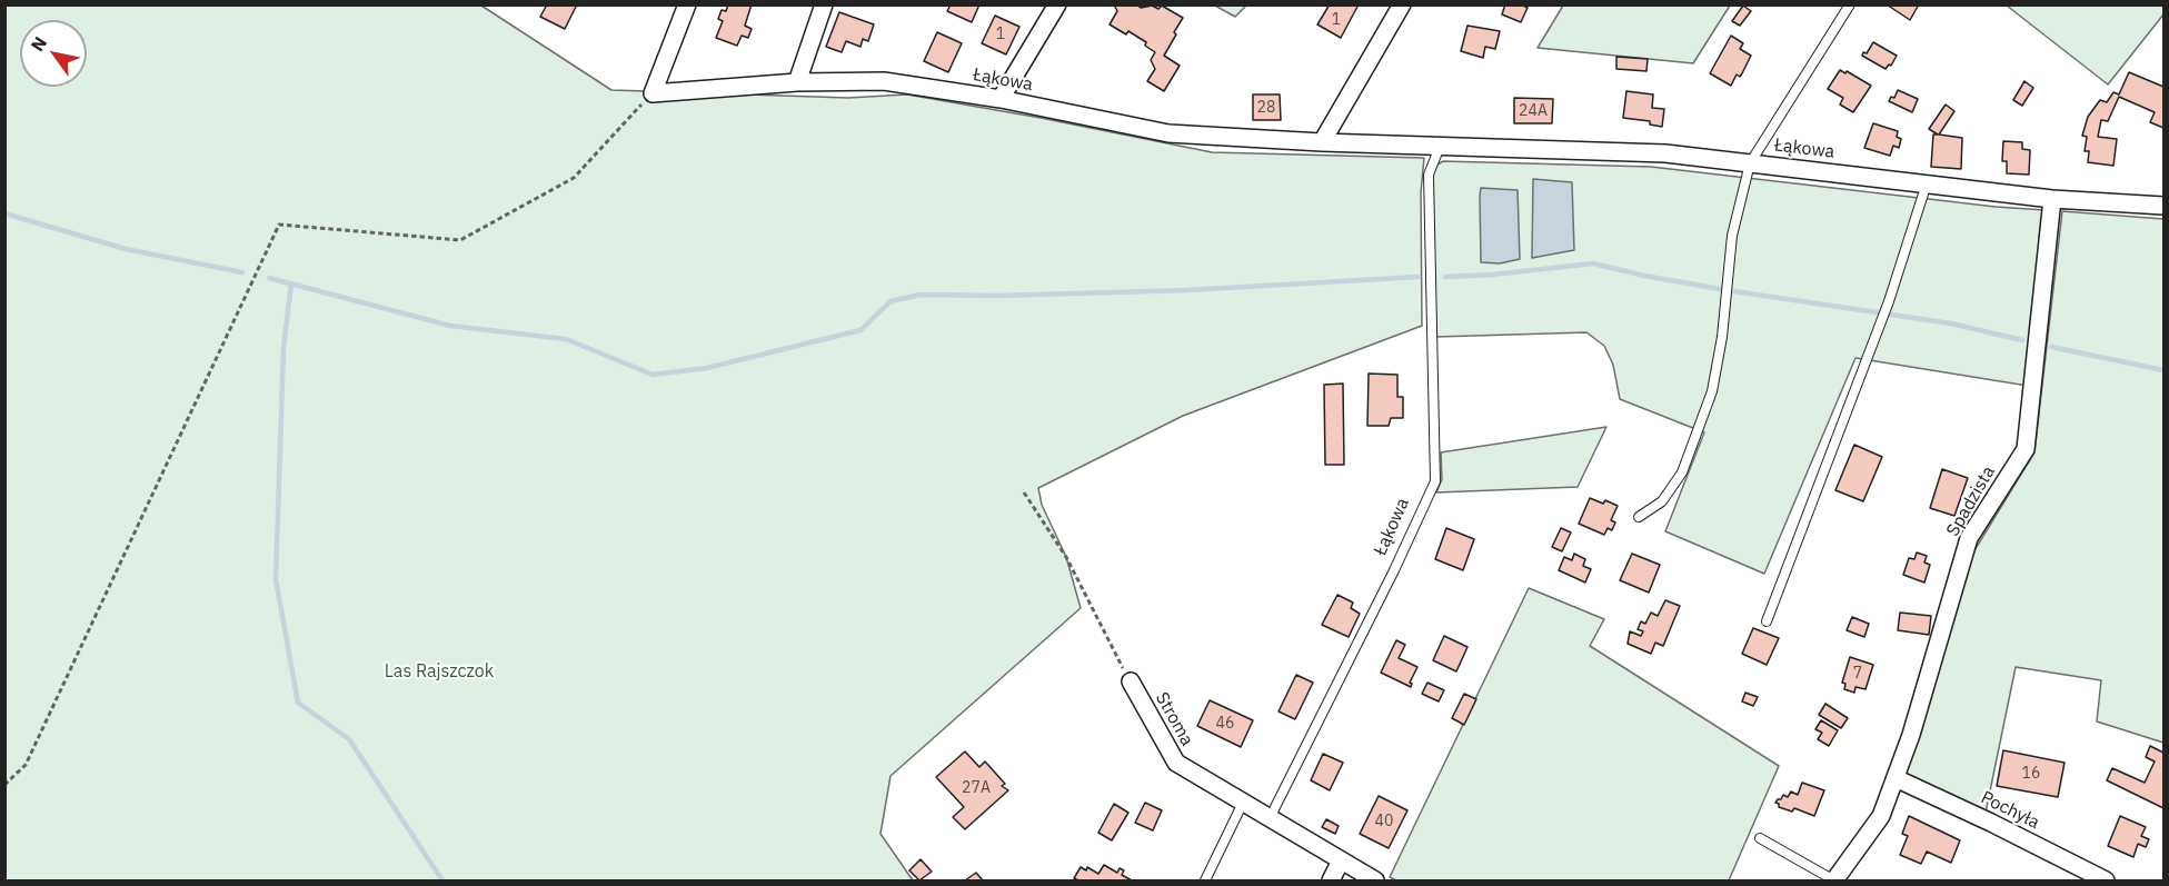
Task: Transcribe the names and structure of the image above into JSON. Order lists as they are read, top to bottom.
{
  "streets": {
    "street": [
      "Łąkowa",
      "Spadzista",
      "Stroma",
      "Pochyła"
    ]
  },
  "crossings": [
    ["Łąkowa", "Spadzista"],
    ["Łąkowa", "Stroma"],
    ["Spadzista", "Pochyła"]
  ],
  "parks": ["Las Rajszczok"],
  "house_numbers": [
    "1",
    "1",
    "28",
    "24A",
    "7",
    "46",
    "16",
    "27A",
    "40"
  ],
  "north": "top left"
}
